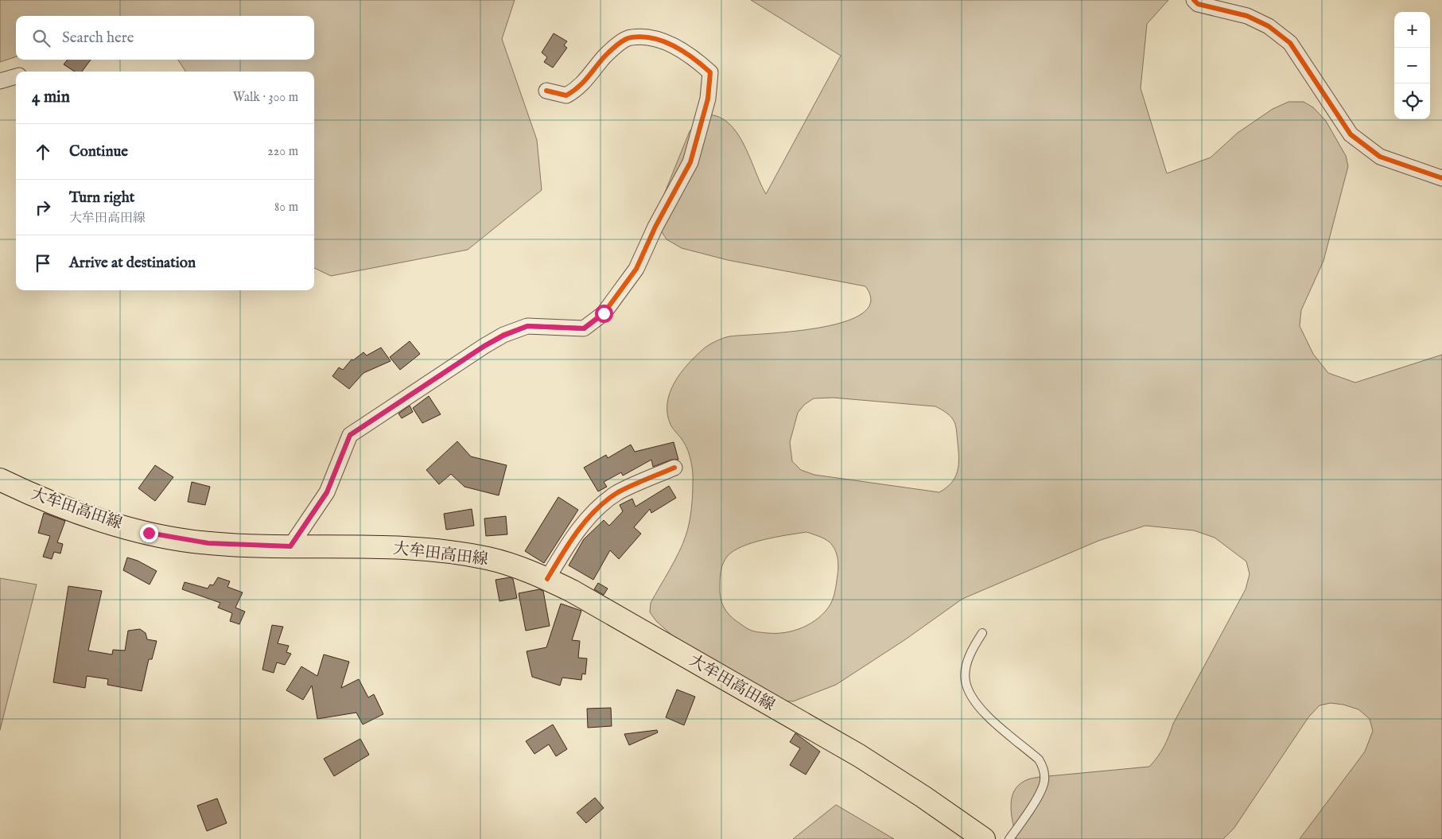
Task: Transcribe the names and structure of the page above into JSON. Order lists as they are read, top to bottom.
{
  "streets": {
    "main road": ["大牟田高田線"]
  },
  "page": {
    "map_buttons": ["+", "−"],
    "search": "Search here",
    "heading": ["4 min", "Walk · 300 m"],
    "list": [
      ["Continue", "220 m"],
      ["Turn right", "大牟田高田線", "80 m"],
      "Arrive at destination"
    ]
  }
}
